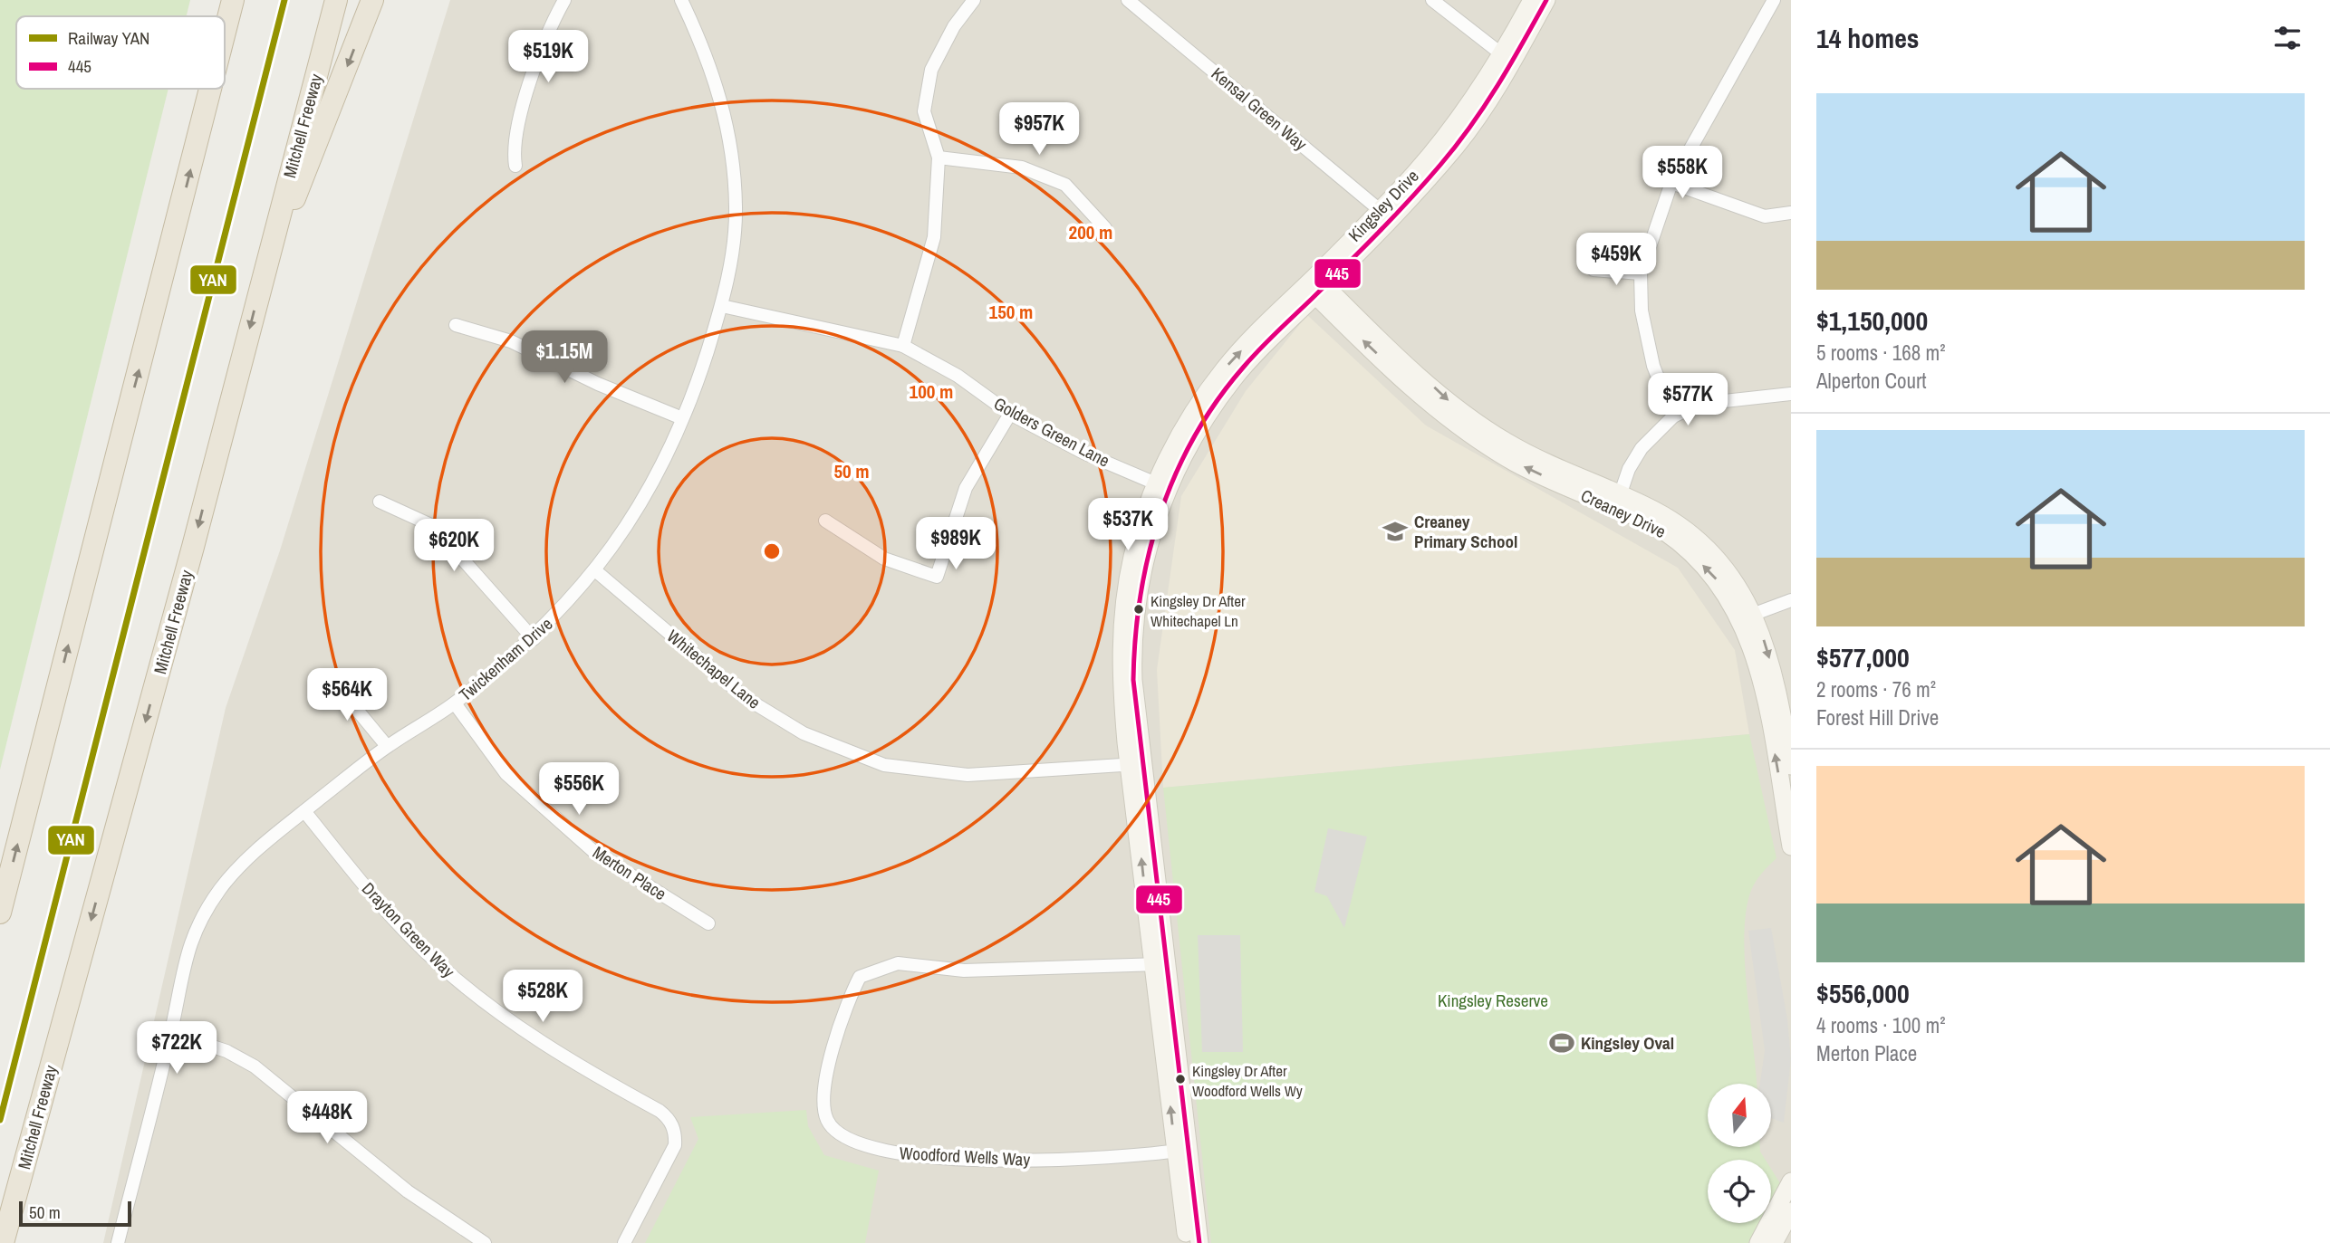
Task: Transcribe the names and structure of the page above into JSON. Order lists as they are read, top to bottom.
{
  "streets": {
    "highway": ["Mitchell Freeway"],
    "main road": ["Kingsley Drive", "Creaney Drive"],
    "street": [
      "Kensal Green Way",
      "Golders Green Lane",
      "Twickenham Drive",
      "Whitechapel Lane",
      "Merton Place",
      "Drayton Green Way",
      "Woodford Wells Way"
    ]
  },
  "crossings": [
    ["Kensal Green Way", "Kingsley Drive"],
    ["Kingsley Drive", "Golders Green Lane"],
    ["Kingsley Drive", "Creaney Drive"],
    ["Kingsley Drive", "Whitechapel Lane"],
    ["Kingsley Drive", "Woodford Wells Way"],
    ["Golders Green Lane", "Twickenham Drive"],
    ["Twickenham Drive", "Whitechapel Lane"],
    ["Twickenham Drive", "Merton Place"],
    ["Twickenham Drive", "Drayton Green Way"]
  ],
  "parks": ["Kingsley Reserve"],
  "places": {
    "school or university": ["Creaney Primary School"],
    "other": ["Kingsley Dr After Whitechapel Ln", "Kingsley Dr After Woodford Wells Wy"],
    "sports": ["Kingsley Oval"]
  },
  "lines": ["rail line YAN", "transit line 445"],
  "legend": ["Railway YAN", "445"],
  "scale_bar": "50 m",
  "north": "top",
  "page": {
    "heading": "14 homes",
    "price": [
      "$519K",
      "$957K",
      "$558K",
      "$459K",
      "$1.15M",
      "$577K",
      "$537K",
      "$989K",
      "$620K",
      "$564K",
      "$556K",
      "$528K",
      "$722K",
      "$448K"
    ],
    "list": [
      {
        "name": "$1,150,000",
        "note": "5 rooms · 168 m² · Alperton Court"
      },
      {
        "name": "$577,000",
        "note": "2 rooms · 76 m² · Forest Hill Drive"
      },
      {
        "name": "$556,000",
        "note": "4 rooms · 100 m² · Merton Place"
      }
    ],
    "scale": "50 m"
  },
  "rings": [
    "200 m",
    "150 m",
    "100 m",
    "50 m"
  ]
}
